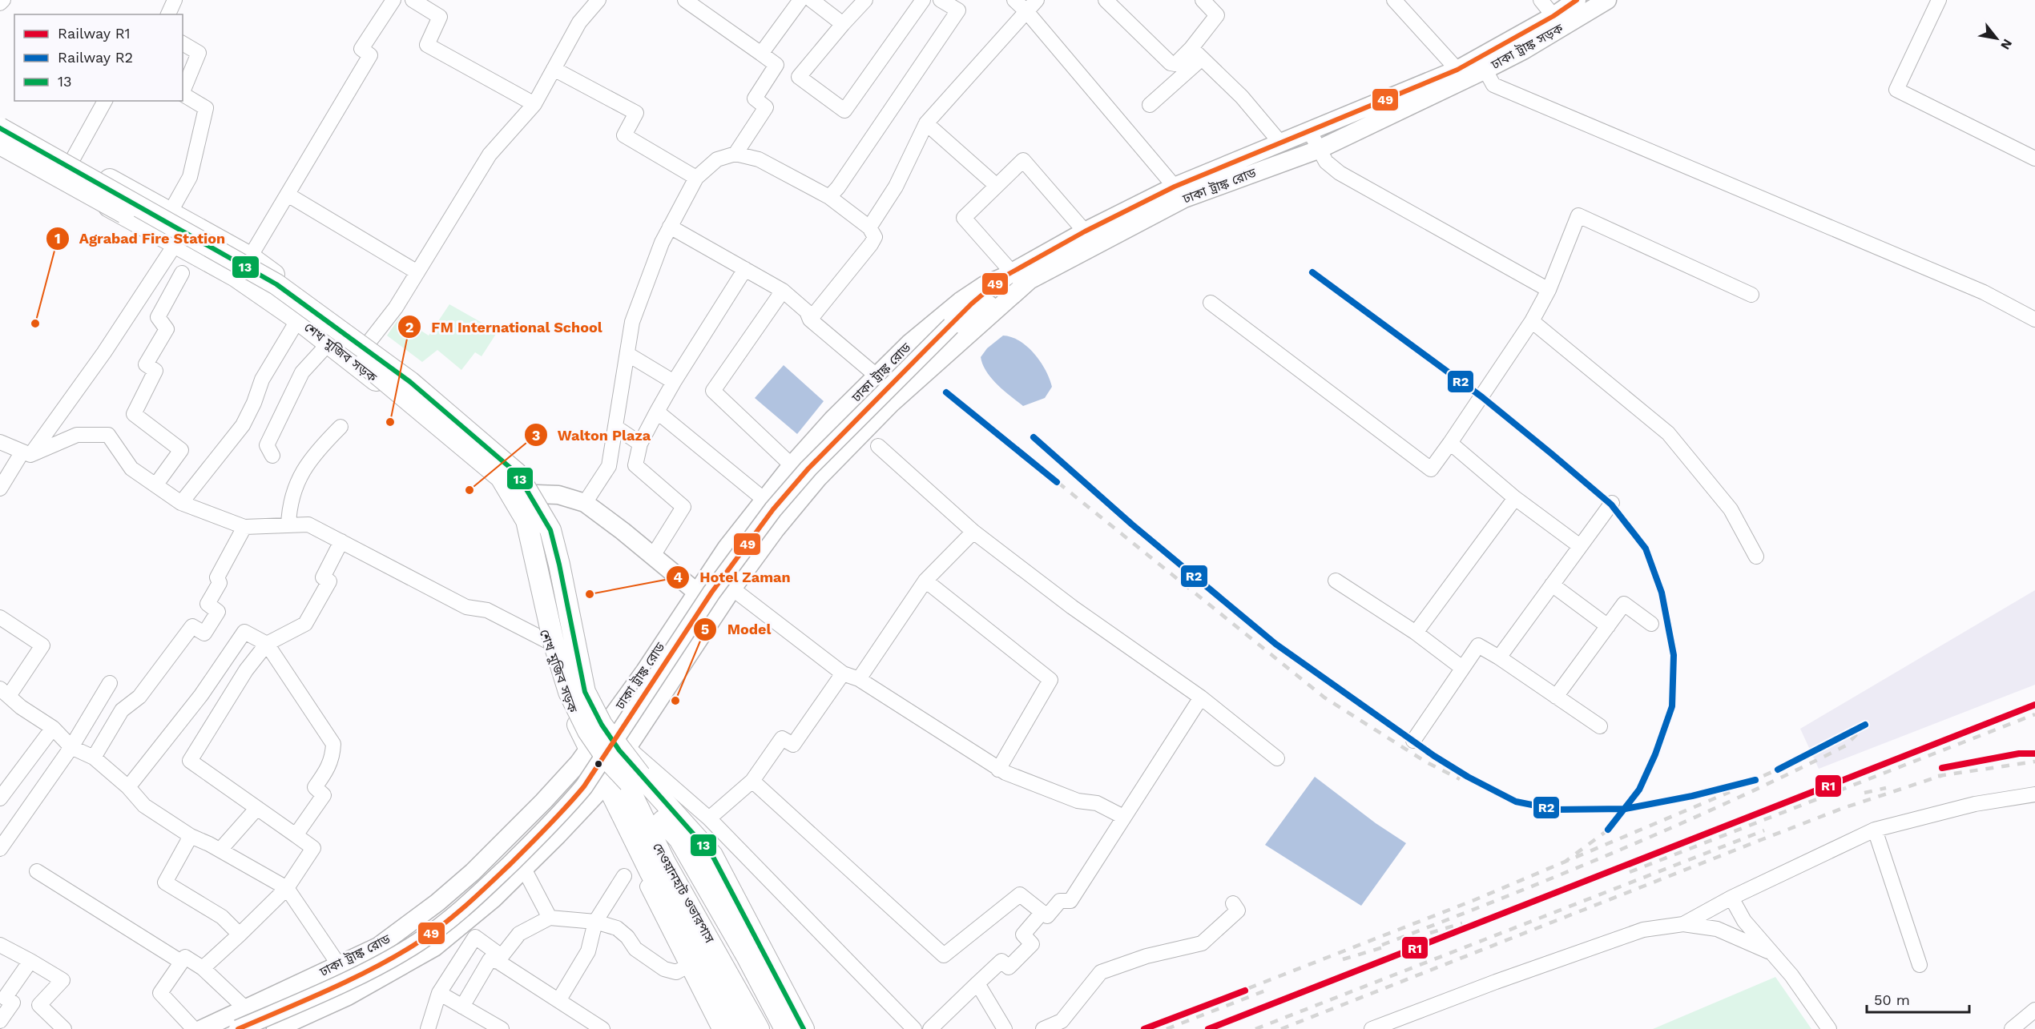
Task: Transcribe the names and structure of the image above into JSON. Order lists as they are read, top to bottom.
{
  "streets": {
    "highway": ["শেখ মুজিব সড়ক", "দেওয়ানহাট ওভারপাস"],
    "main road": ["ঢাকা ট্রাঙ্ক সড়ক", "ঢাকা ট্রাঙ্ক রোড"]
  },
  "crossings": [
    ["ঢাকা ট্রাঙ্ক সড়ক", "ঢাকা ট্রাঙ্ক রোড"],
    ["ঢাকা ট্রাঙ্ক রোড", "শেখ মুজিব সড়ক"],
    ["শেখ মুজিব সড়ক", "দেওয়ানহাট ওভারপাস"]
  ],
  "places": [
    "Agrabad Fire Station",
    "FM International School",
    "Walton Plaza",
    "Hotel Zaman",
    "Model"
  ],
  "lines": [
    "transit line 49",
    "transit line 13",
    "rail line R2",
    "rail line R1"
  ],
  "legend": ["Railway R1", "Railway R2", "13"],
  "scale_bar": "50 m",
  "north": "bottom right"
}
